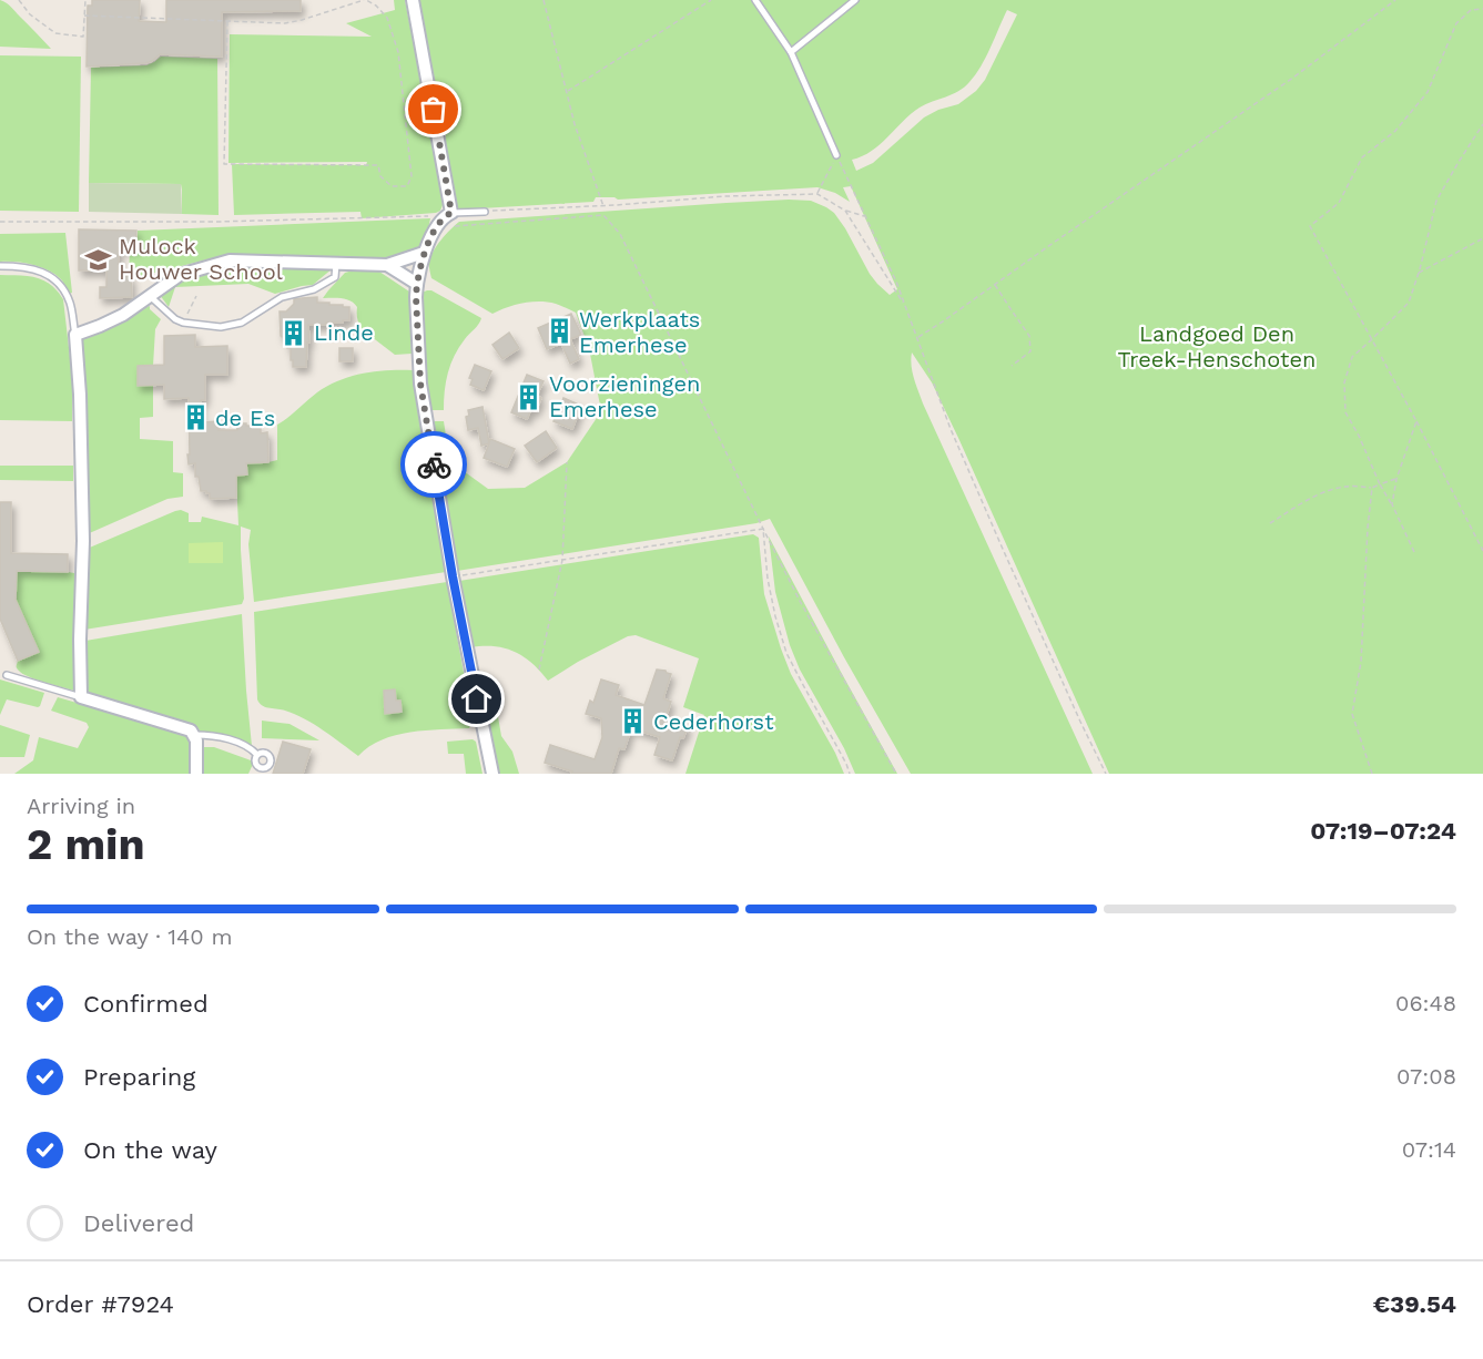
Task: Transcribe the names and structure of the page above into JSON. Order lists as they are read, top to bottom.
{
  "parks": ["Landgoed Den Treek-Henschoten"],
  "places": {
    "school or university": ["Mulock Houwer School"],
    "building": [
      "Werkplaats Emerhese",
      "Linde",
      "Voorzieningen Emerhese",
      "de Es",
      "Cederhorst"
    ]
  },
  "page": {
    "heading": ["2 min", "Arriving in", "07:19–07:24"],
    "panel": ["Order #7924", "€39.54"],
    "bar": "On the way · 140 m",
    "list": [
      ["Confirmed", "06:48"],
      ["Preparing", "07:08"],
      ["On the way", "07:14"],
      "Delivered"
    ]
  }
}
